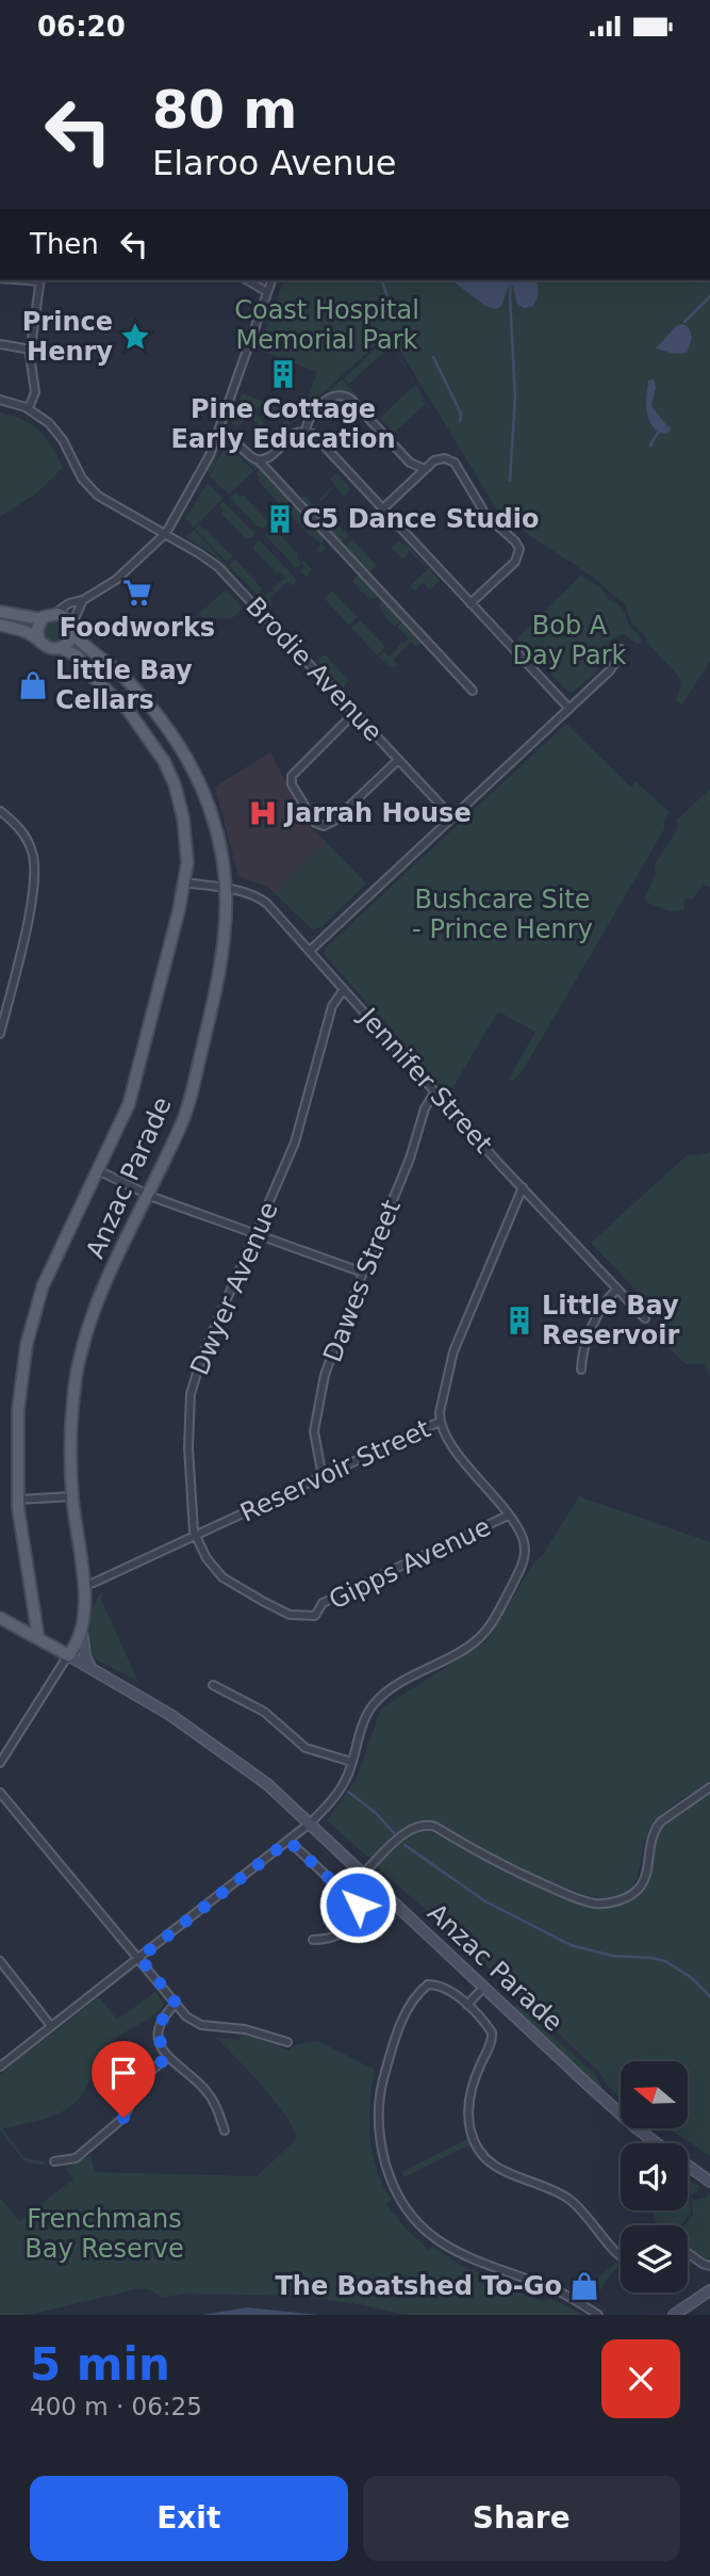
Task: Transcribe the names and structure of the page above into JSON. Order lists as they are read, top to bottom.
{
  "streets": {
    "main road": ["Anzac Parade"],
    "street": [
      "Brodie Avenue",
      "Jennifer Street",
      "Dawes Street",
      "Dwyer Avenue",
      "Reservoir Street",
      "Gipps Avenue"
    ]
  },
  "crossings": [
    ["Jennifer Street", "Anzac Parade"],
    ["Jennifer Street", "Dawes Street"],
    ["Jennifer Street", "Dwyer Avenue"],
    ["Jennifer Street", "Reservoir Street"],
    ["Anzac Parade", "Reservoir Street"],
    ["Dawes Street", "Reservoir Street"],
    ["Dwyer Avenue", "Reservoir Street"],
    ["Dwyer Avenue", "Gipps Avenue"]
  ],
  "parks": [
    "Coast Hospital Memorial Park",
    "Bob A Day Park",
    "Bushcare Site - Prince Henry",
    "Frenchmans Bay Reserve"
  ],
  "places": {
    "place": ["Prince Henry"],
    "building": ["Pine Cottage Early Education", "C5 Dance Studio", "Little Bay Reservoir"],
    "supermarket": ["Foodworks"],
    "shop": ["Little Bay Cellars", "The Boatshed To-Go"],
    "hospital": ["Jarrah House"]
  },
  "north": "left",
  "page": {
    "status": "06:20",
    "turn": ["80 m", "Elaroo Avenue"],
    "then": "Then",
    "heading": ["5 min", "400 m · 06:25"],
    "buttons": ["Exit", "Share"]
  }
}
